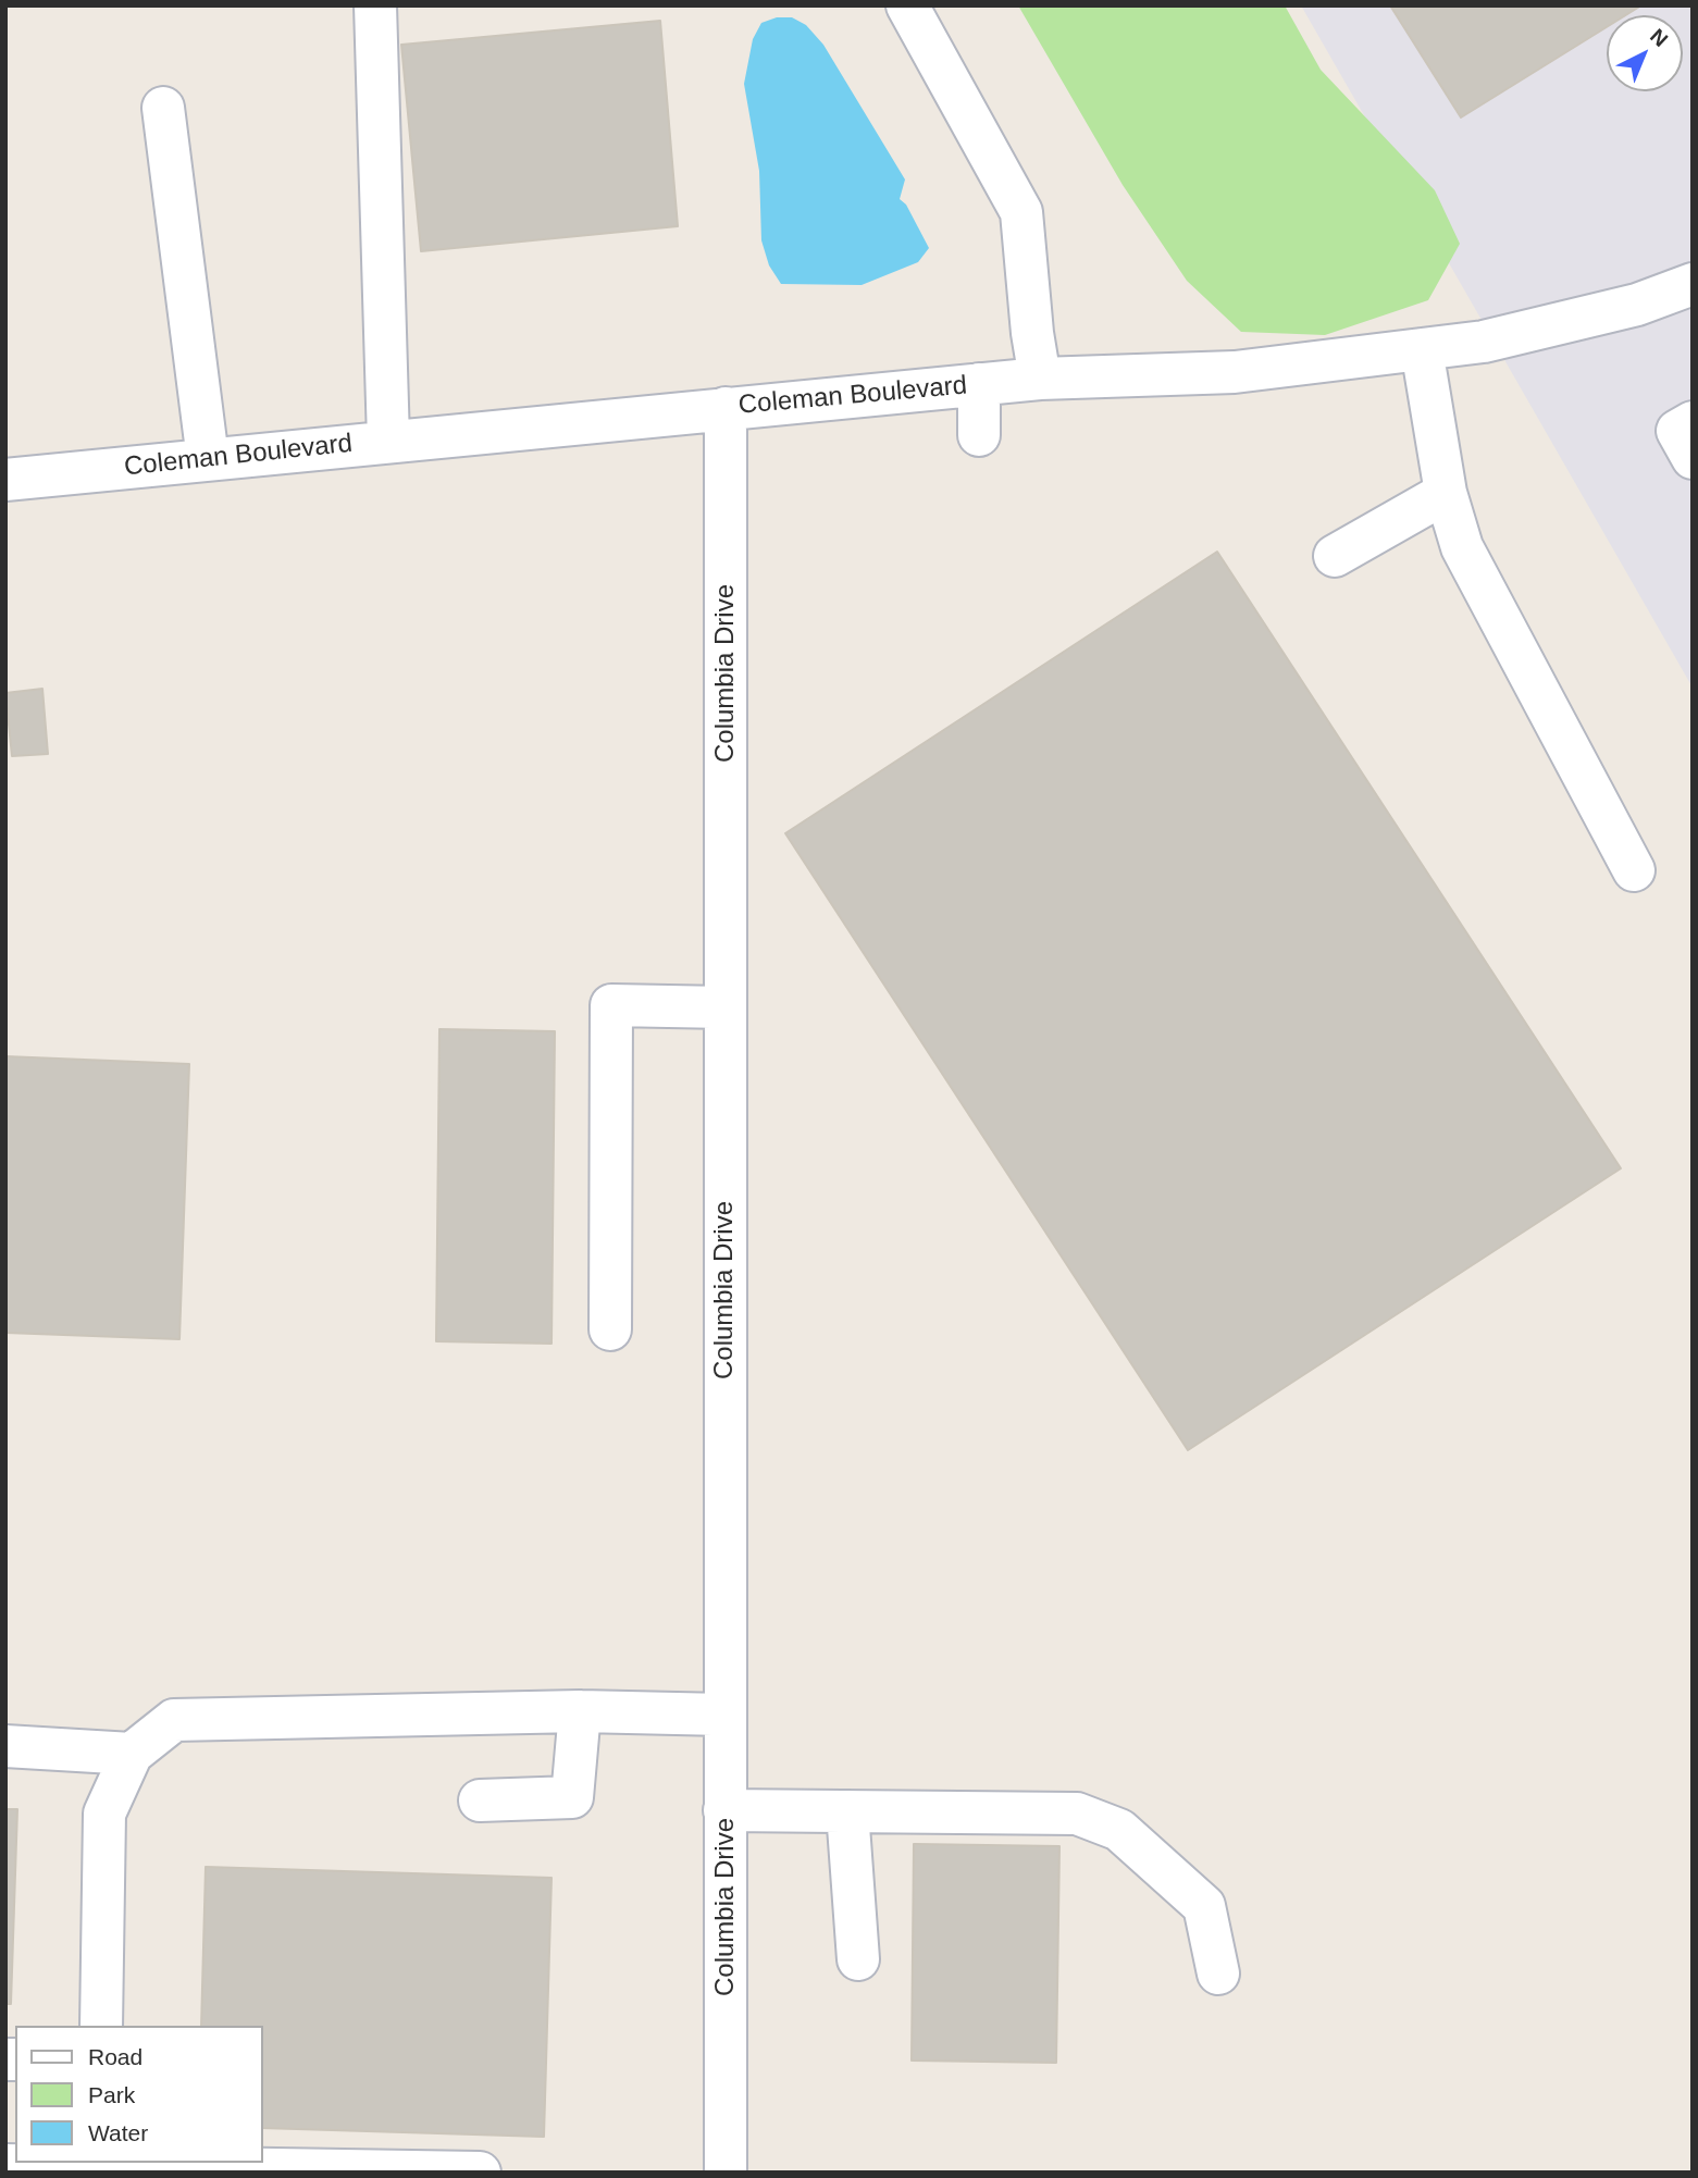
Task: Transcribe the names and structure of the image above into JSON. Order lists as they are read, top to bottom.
{
  "streets": {
    "street": ["Coleman Boulevard", "Columbia Drive"]
  },
  "crossings": [
    ["Coleman Boulevard", "Columbia Drive"]
  ],
  "legend": ["Road", "Park", "Water"],
  "north": "top right"
}
